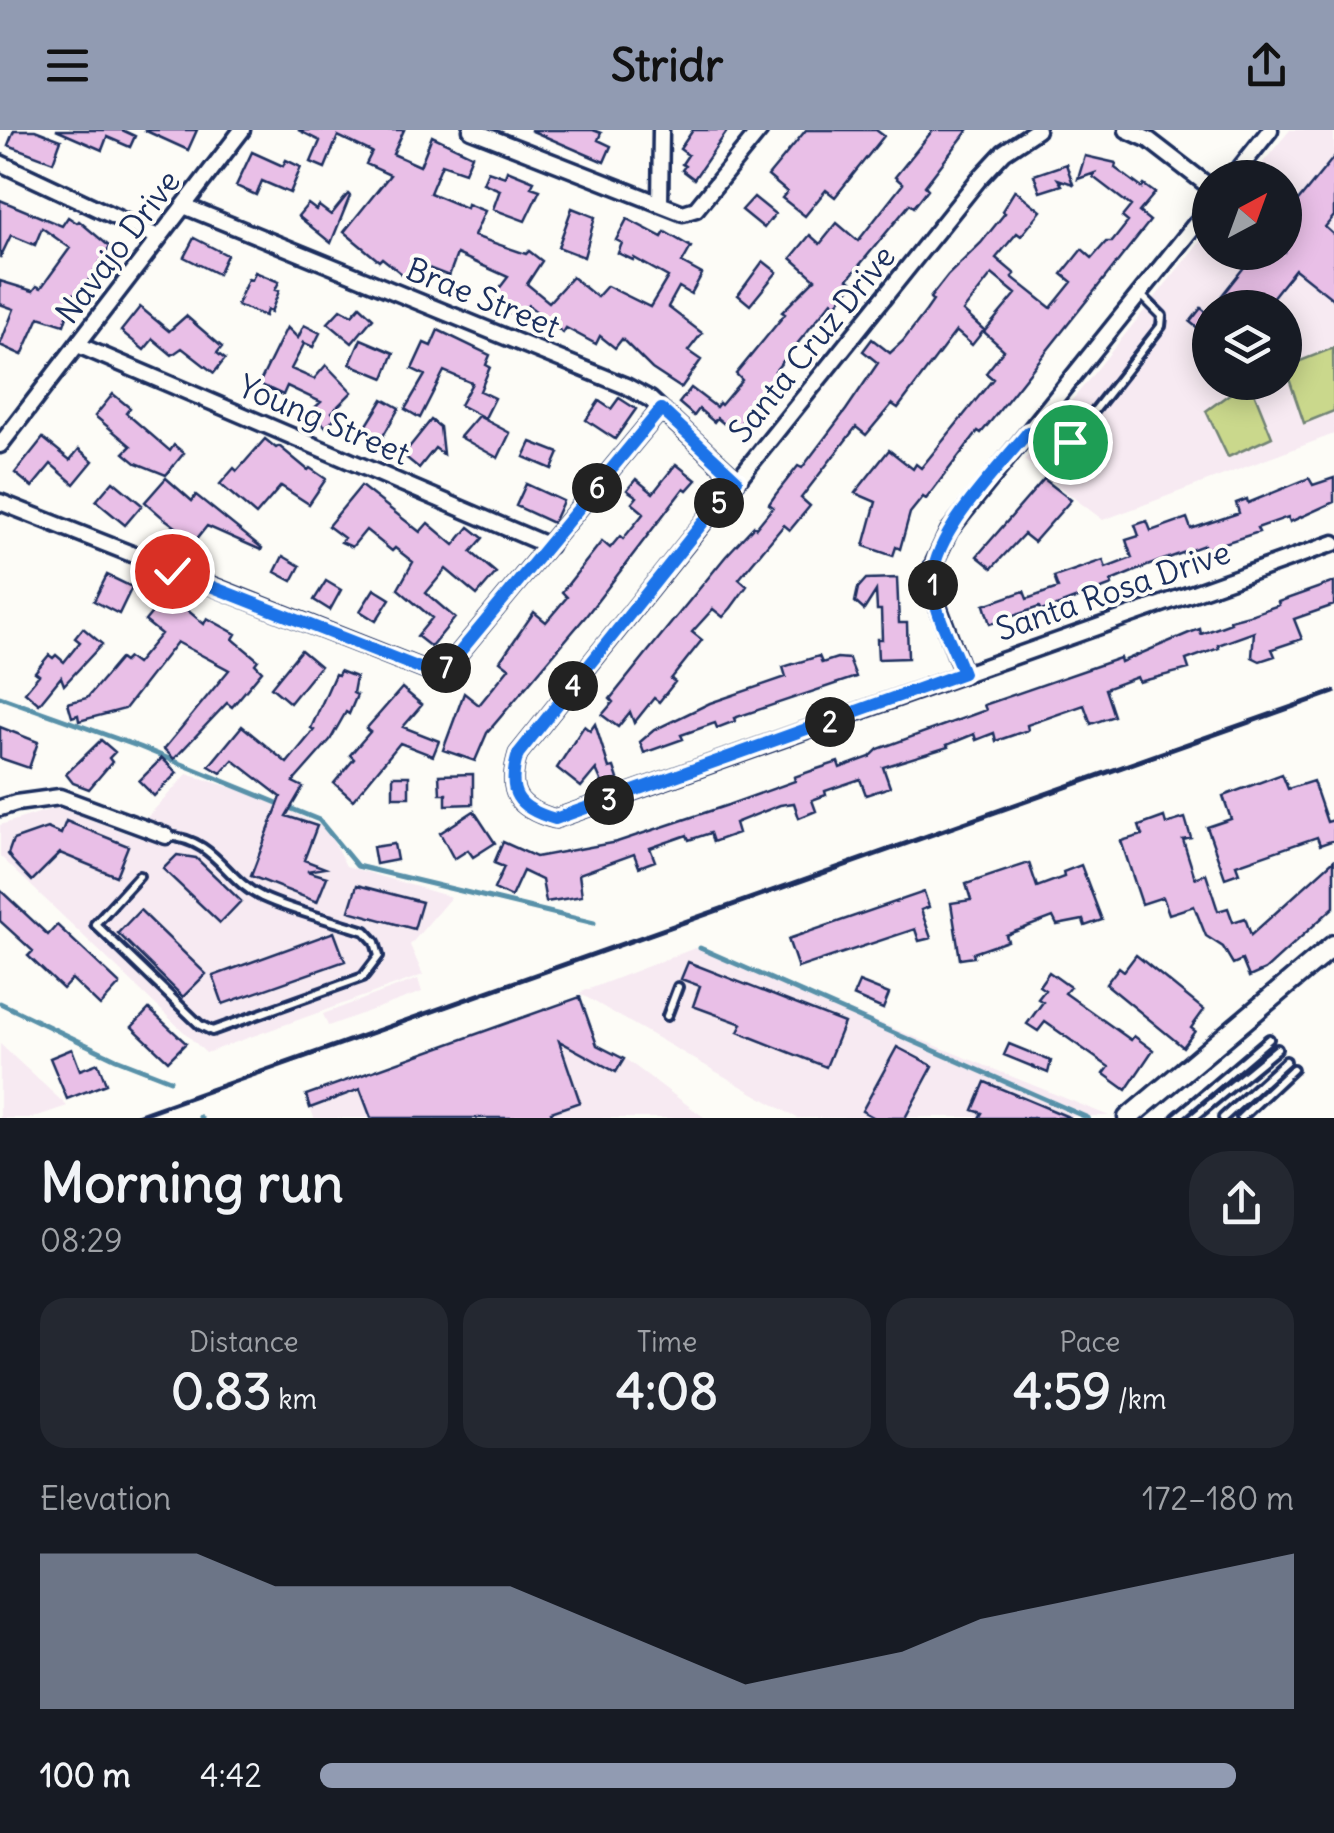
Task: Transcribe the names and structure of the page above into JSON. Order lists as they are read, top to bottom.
{
  "streets": {
    "street": [
      "Navajo Drive",
      "Brae Street",
      "Santa Cruz Drive",
      "Young Street",
      "Santa Rosa Drive"
    ]
  },
  "crossings": [
    ["Navajo Drive", "Brae Street"],
    ["Navajo Drive", "Young Street"],
    ["Brae Street", "Santa Cruz Drive"],
    ["Santa Cruz Drive", "Santa Rosa Drive"]
  ],
  "north": "top right",
  "page": {
    "header": "Stridr",
    "pins": [
      "6",
      "5",
      "1",
      "7",
      "4",
      "2",
      "3"
    ],
    "heading": ["Morning run", "08:29"],
    "stats": [
      ["Distance", "0.83 km"],
      ["Time", "4:08"],
      ["Pace", "4:59 /km"]
    ],
    "chart": ["Elevation", "172–180 m"],
    "list": [
      {
        "name": "100 m",
        "note": "4:42"
      }
    ]
  }
}
